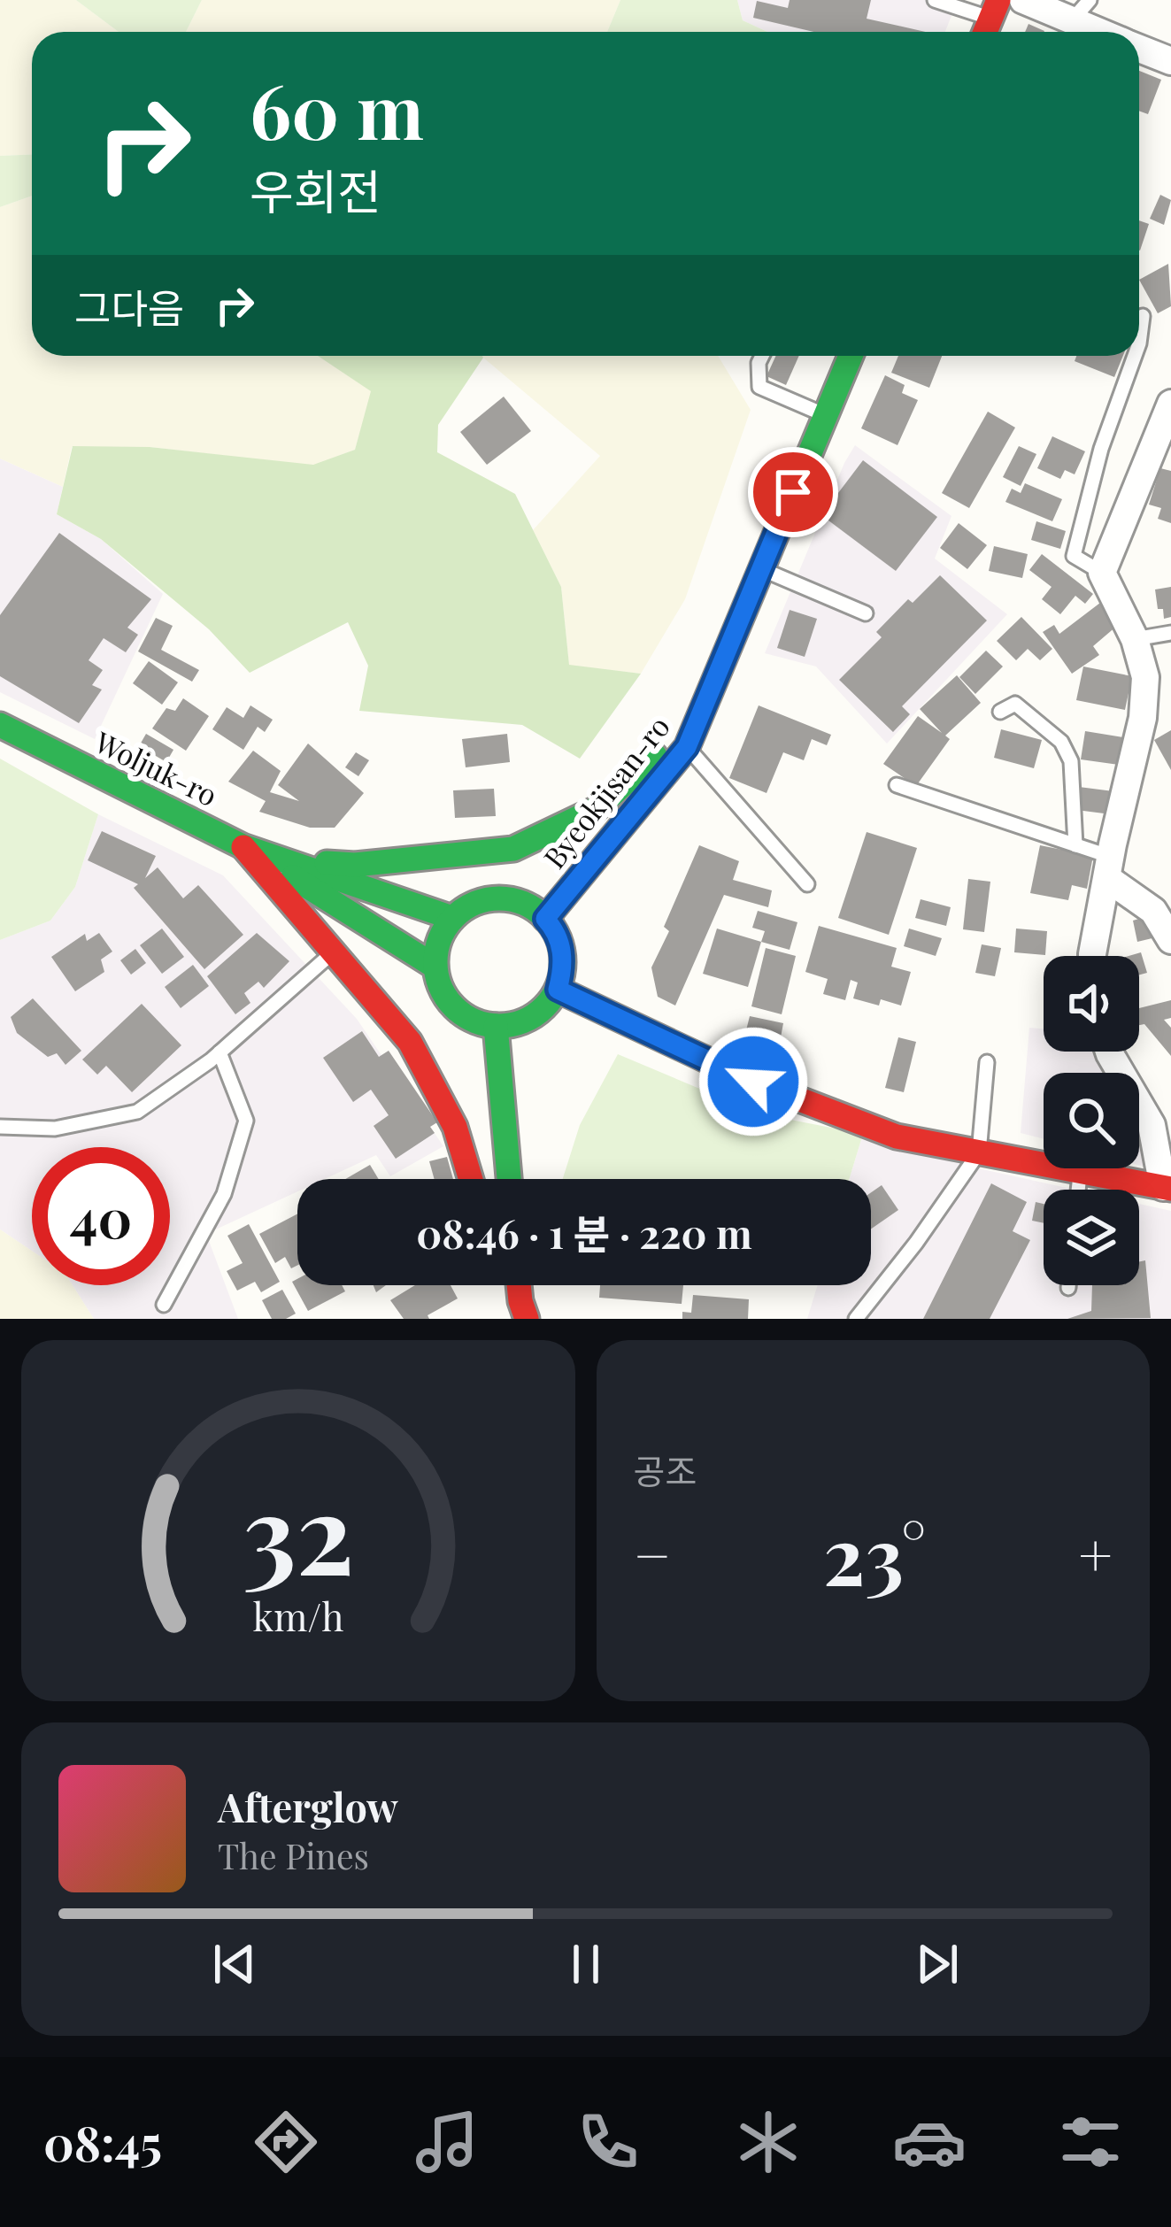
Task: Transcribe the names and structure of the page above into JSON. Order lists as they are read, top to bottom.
{
  "streets": {
    "street": ["Woljuk-ro", "Byeokjisan-ro"]
  },
  "page": {
    "turn": ["60 m", "우회전"],
    "then": "그다음",
    "limit": "40",
    "trip": "08:46 · 1 분 · 220 m",
    "tile": "공조",
    "heat": ["−", "23°", "+"],
    "song": ["Afterglow", "The Pines"],
    "tabs": "08:45",
    "gauge": ["32", "km/h"]
  }
}
